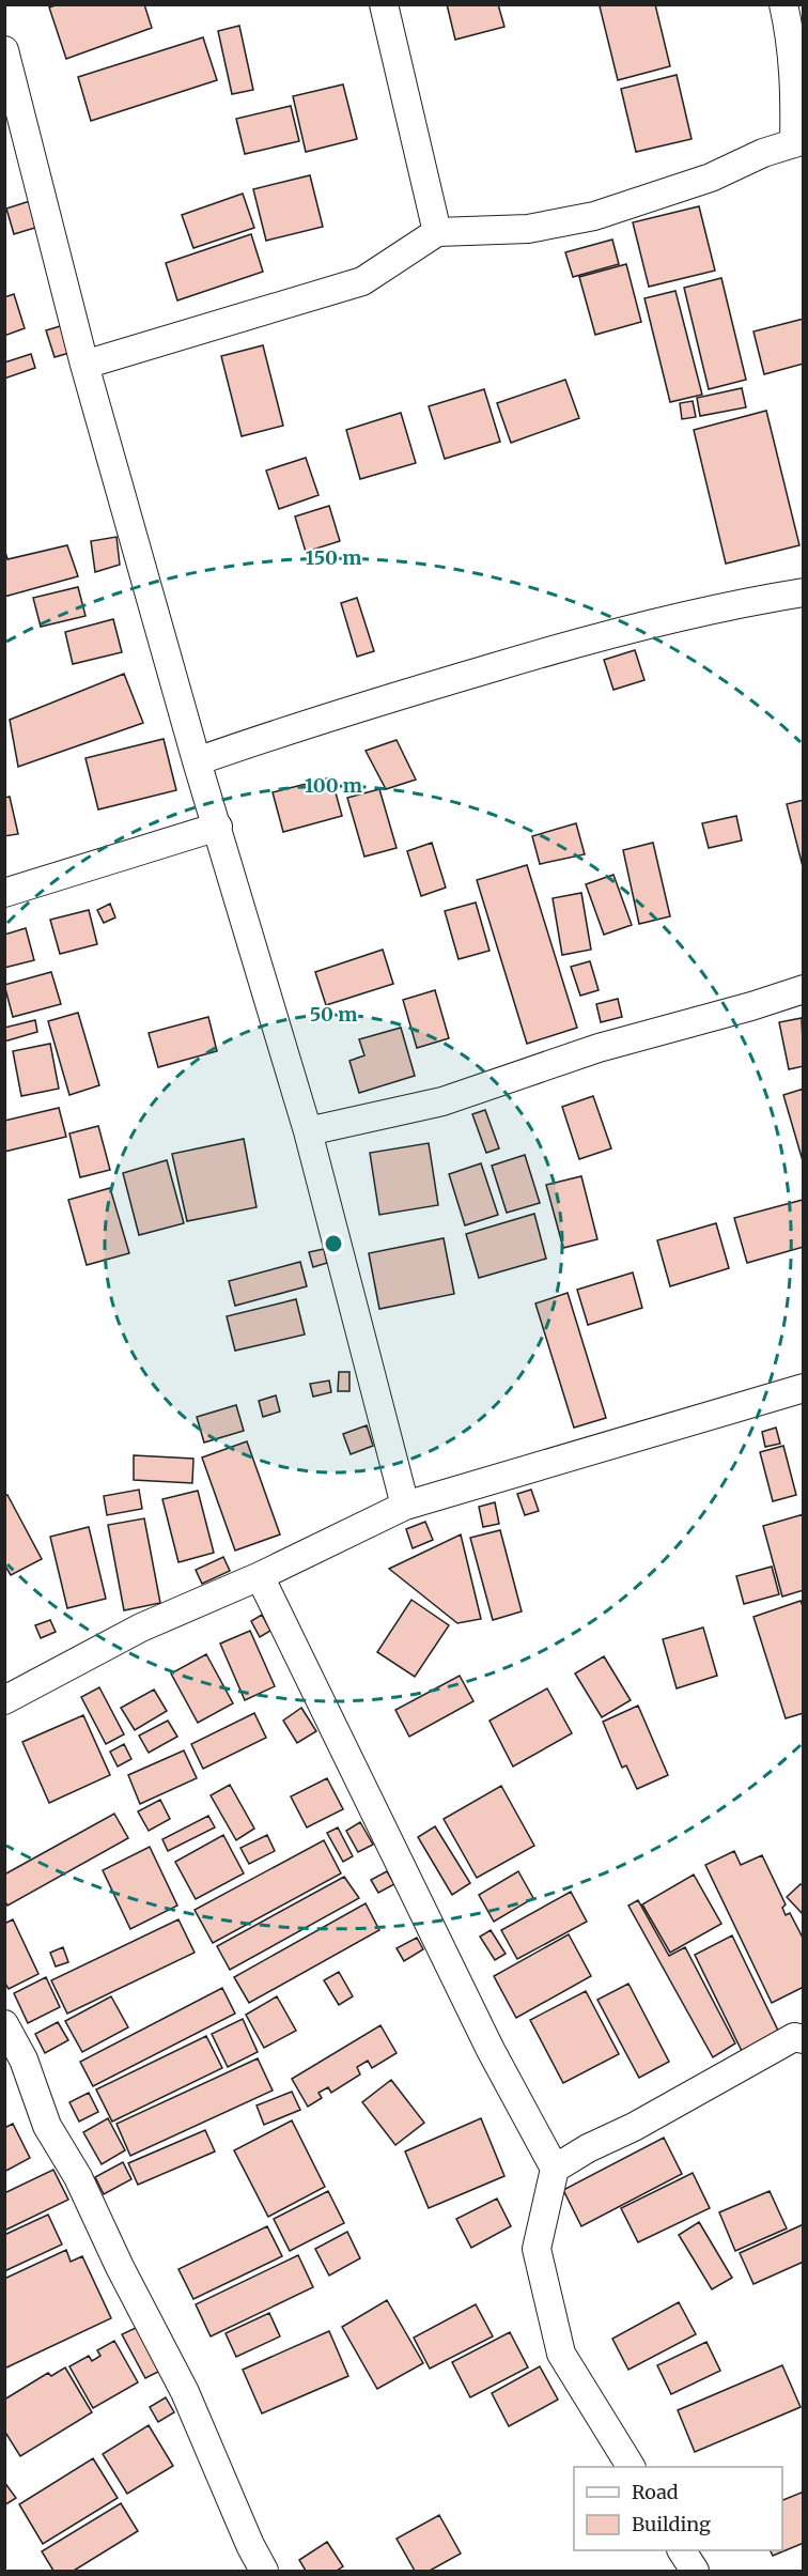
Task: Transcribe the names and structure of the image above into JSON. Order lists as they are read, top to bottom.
{
  "legend": ["Road", "Building"],
  "rings": ["150 m", "100 m", "50 m"]
}
